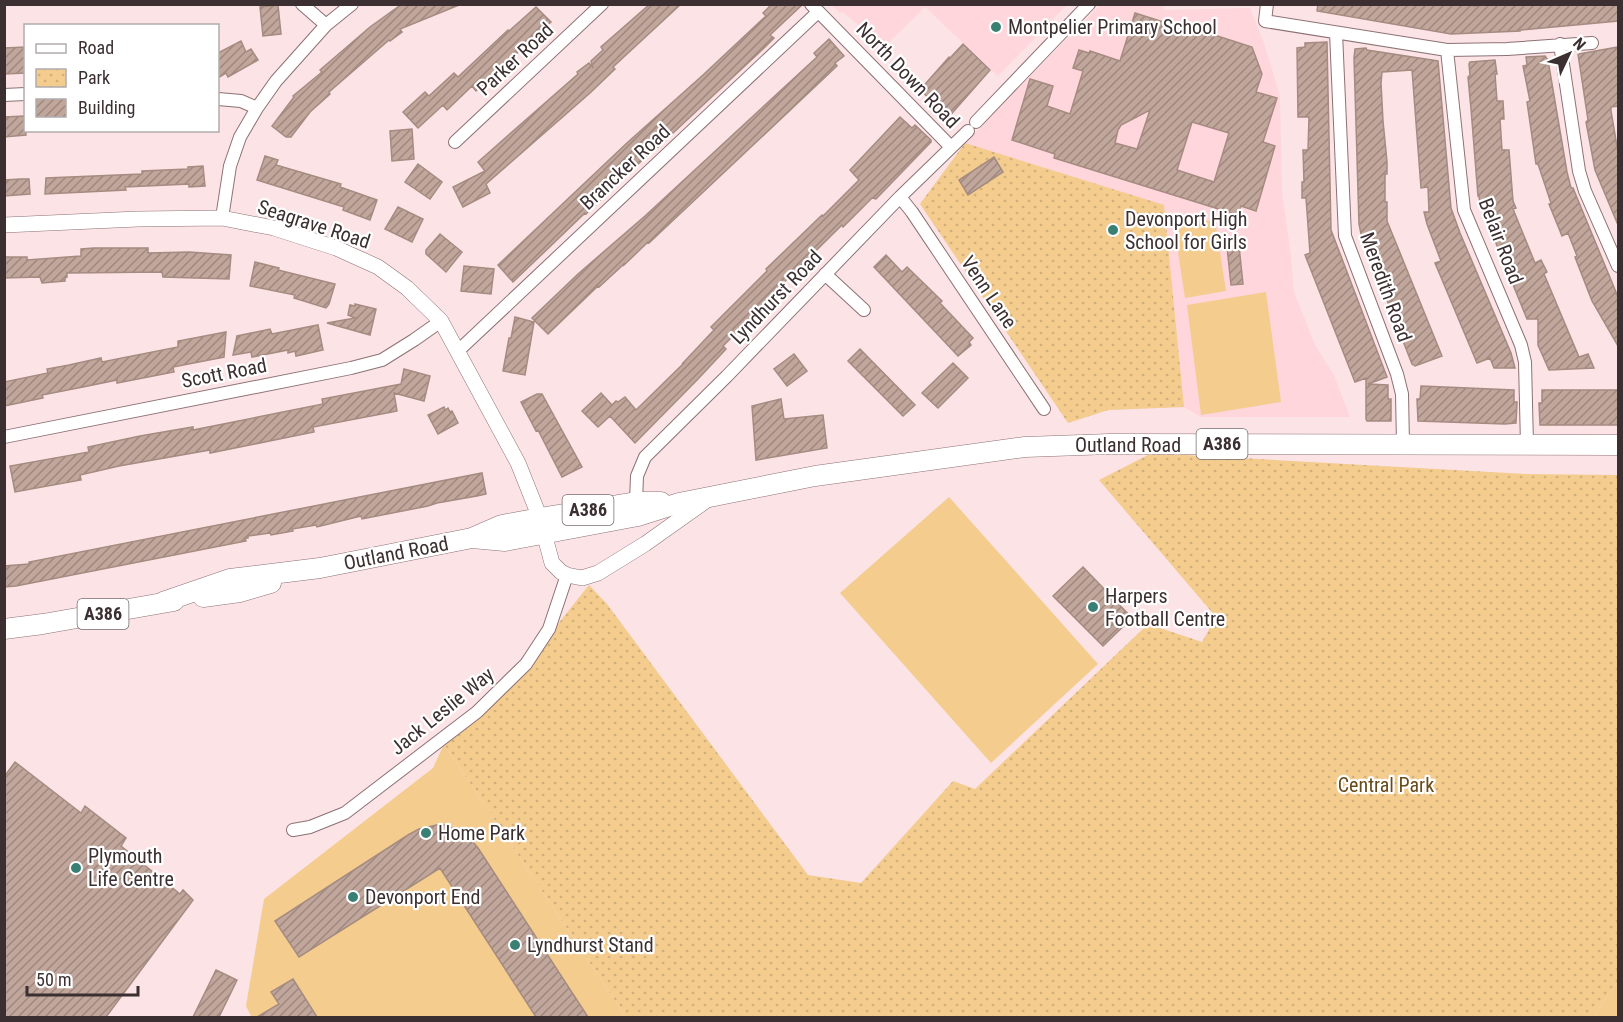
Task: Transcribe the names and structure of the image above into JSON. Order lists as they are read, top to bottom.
{
  "streets": {
    "main road": ["A386", "Outland Road"],
    "street": [
      "Parker Road",
      "North Down Road",
      "Brancker Road",
      "Seagrave Road",
      "Belair Road",
      "Meredith Road",
      "Venn Lane",
      "Lyndhurst Road",
      "Scott Road",
      "Jack Leslie Way"
    ]
  },
  "crossings": [
    ["North Down Road", "Brancker Road"],
    ["North Down Road", "Lyndhurst Road"],
    ["Brancker Road", "Seagrave Road"],
    ["Seagrave Road", "Scott Road"],
    ["Seagrave Road", "Outland Road"],
    ["Seagrave Road", "Jack Leslie Way"],
    ["Belair Road", "Outland Road"],
    ["Meredith Road", "Outland Road"],
    ["Venn Lane", "Lyndhurst Road"],
    ["Lyndhurst Road", "Outland Road"]
  ],
  "parks": ["Central Park"],
  "places": [
    "Montpelier Primary School",
    "Devonport High School for Girls",
    "Harpers Football Centre",
    "Home Park",
    "Plymouth Life Centre",
    "Devonport End",
    "Lyndhurst Stand"
  ],
  "legend": ["Road", "Park", "Building"],
  "scale_bar": "50 m",
  "north": "top right"
}
